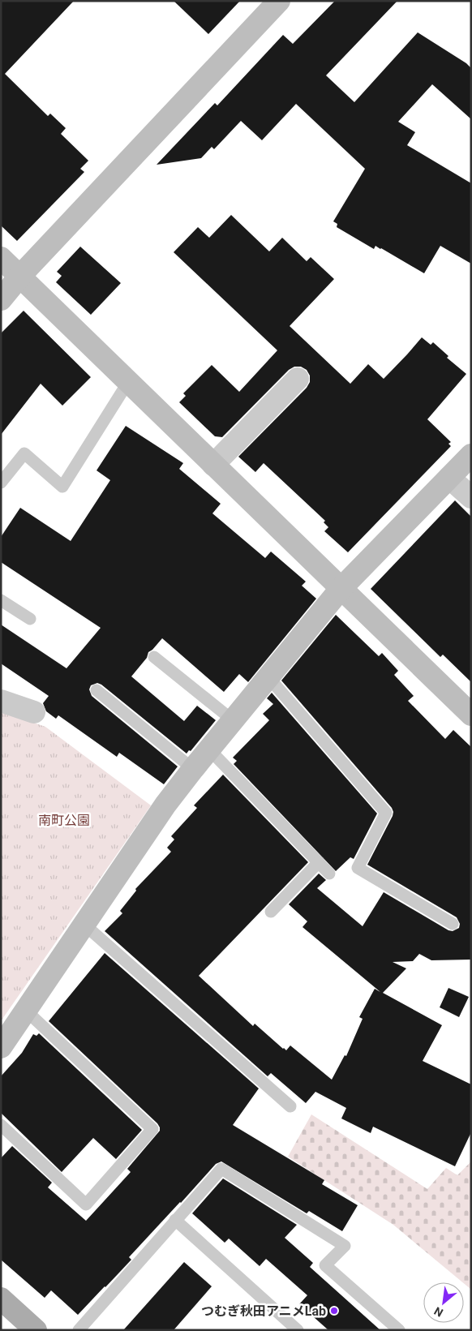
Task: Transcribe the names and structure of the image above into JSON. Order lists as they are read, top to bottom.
{
  "parks": ["南町公園"],
  "places": ["つむぎ秋田アニメLab"],
  "north": "bottom left"
}
